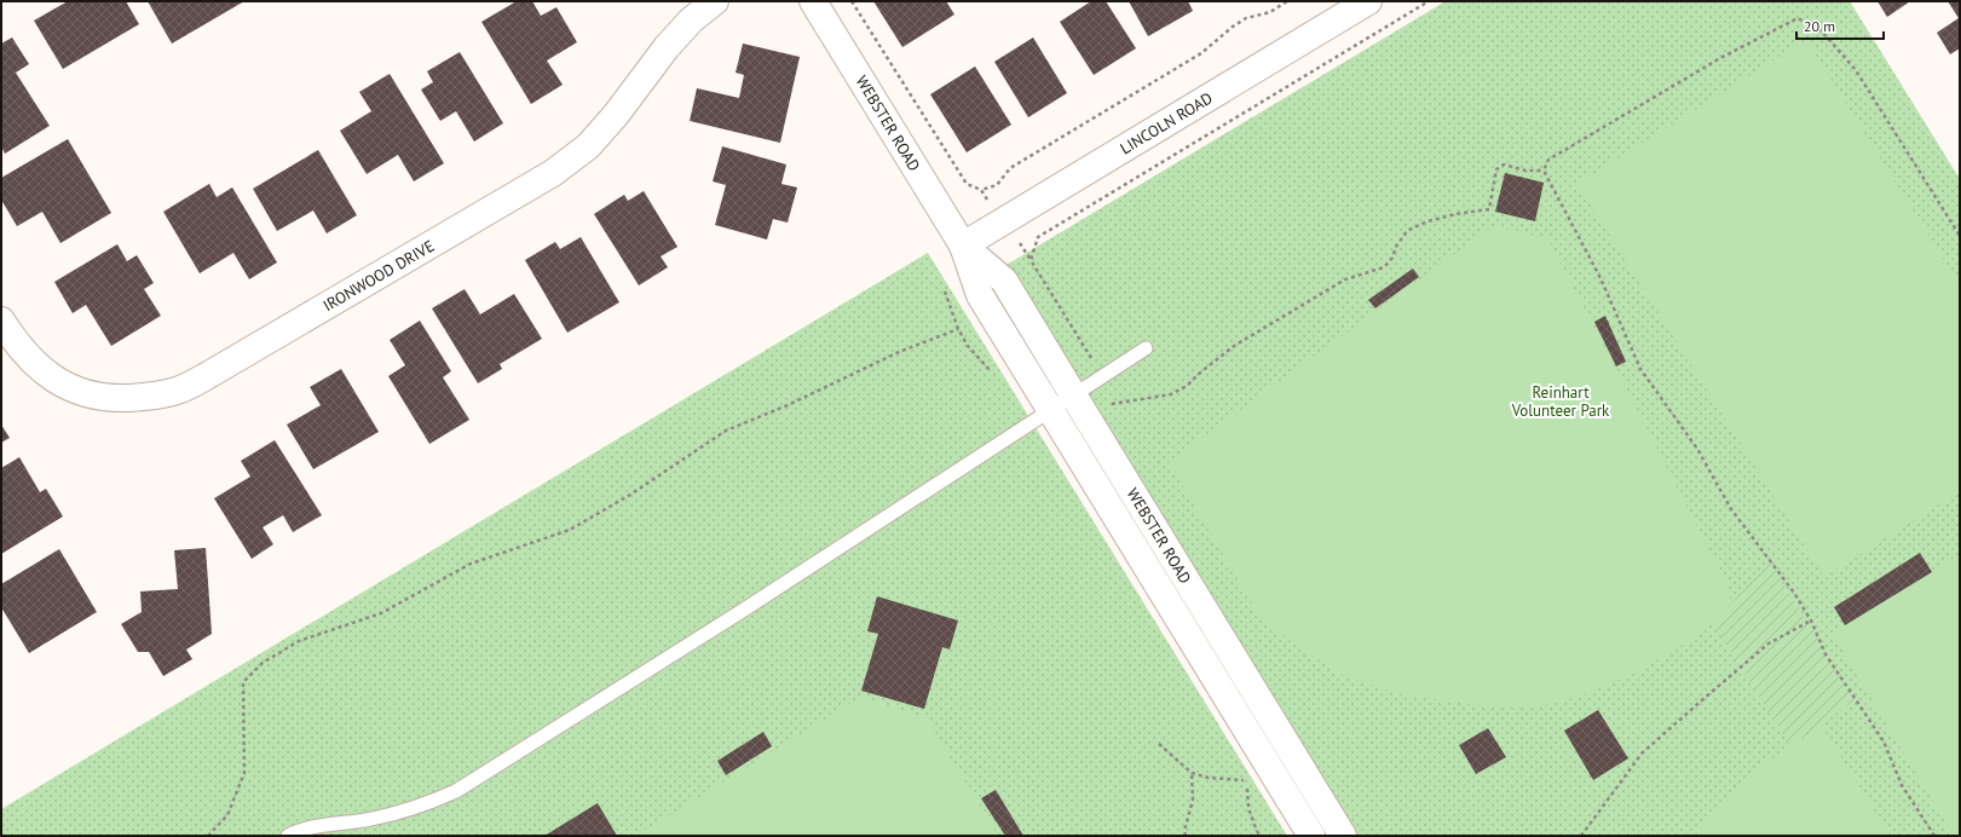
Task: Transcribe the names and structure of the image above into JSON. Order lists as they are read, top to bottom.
{
  "streets": {
    "street": ["WEBSTER ROAD", "LINCOLN ROAD", "IRONWOOD DRIVE"]
  },
  "crossings": [
    ["WEBSTER ROAD", "LINCOLN ROAD"]
  ],
  "parks": ["Reinhart Volunteer Park"],
  "scale_bar": "20 m"
}
